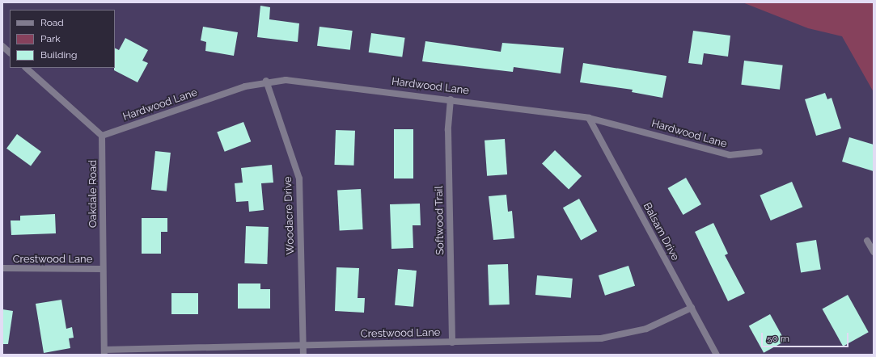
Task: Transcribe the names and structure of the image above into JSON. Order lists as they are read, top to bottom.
{
  "streets": {
    "street": [
      "Hardwood Lane",
      "Oakdale Road",
      "Woodacre Drive",
      "Softwood Trail",
      "Balsam Drive",
      "Crestwood Lane"
    ]
  },
  "crossings": [
    ["Hardwood Lane", "Oakdale Road"],
    ["Hardwood Lane", "Woodacre Drive"],
    ["Hardwood Lane", "Softwood Trail"],
    ["Hardwood Lane", "Balsam Drive"],
    ["Oakdale Road", "Crestwood Lane"],
    ["Woodacre Drive", "Crestwood Lane"],
    ["Softwood Trail", "Crestwood Lane"],
    ["Balsam Drive", "Crestwood Lane"]
  ],
  "legend": ["Road", "Park", "Building"],
  "scale_bar": "50 m"
}
